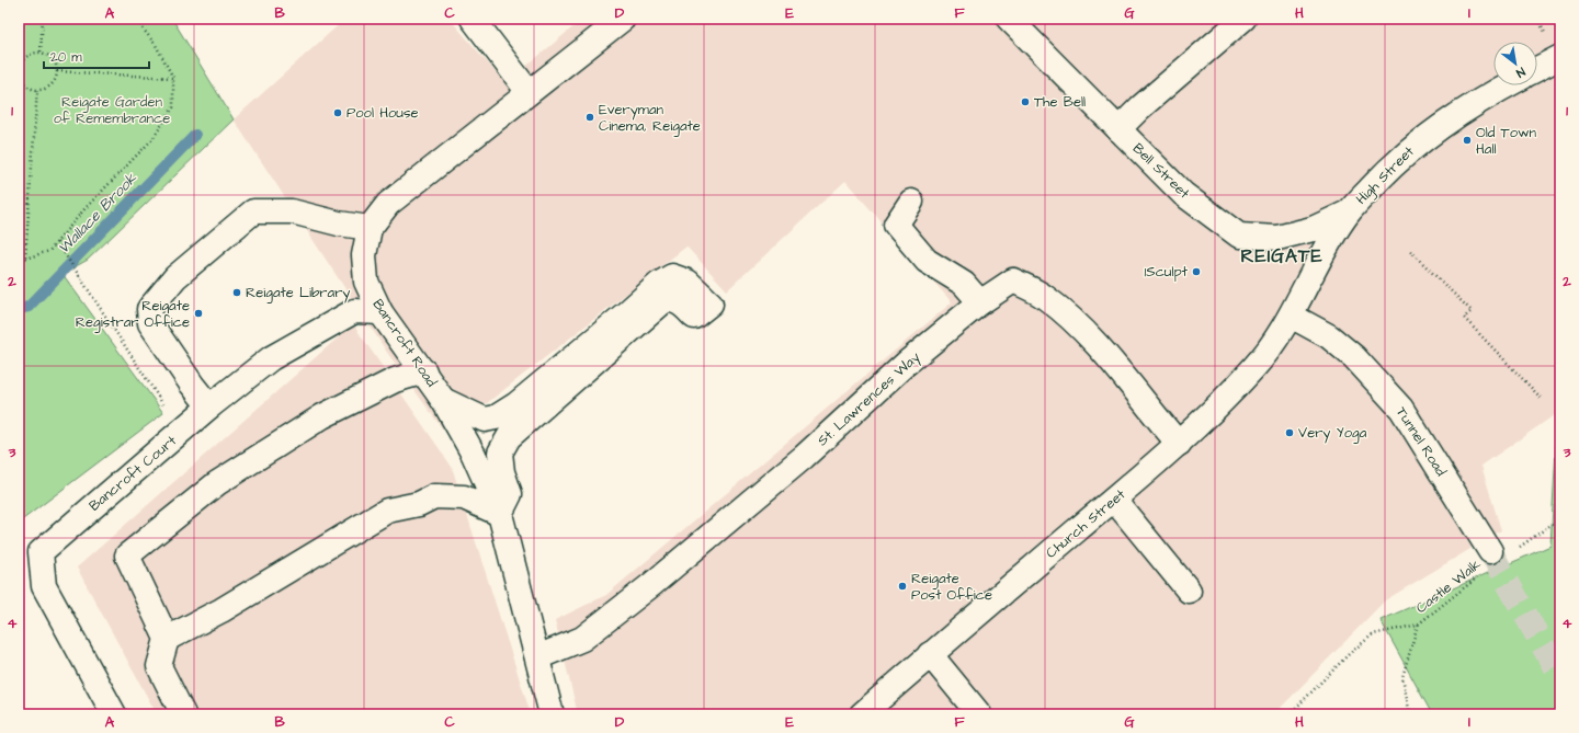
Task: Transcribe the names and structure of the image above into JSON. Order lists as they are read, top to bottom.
{
  "streets": {
    "main road": [
      "Bell Street",
      "High Street",
      "Bancroft Road",
      "St. Lawrences Way",
      "Tunnel Road",
      "Bancroft Court",
      "Church Street"
    ],
    "path": ["Castle Walk"]
  },
  "crossings": [
    ["Bell Street", "High Street"],
    ["High Street", "Tunnel Road"],
    ["High Street", "Church Street"],
    ["Bancroft Road", "St. Lawrences Way"],
    ["Bancroft Road", "Bancroft Court"],
    ["St. Lawrences Way", "Church Street"],
    ["Tunnel Road", "Church Street"]
  ],
  "districts": ["REIGATE"],
  "water": ["Wallace Brook"],
  "parks": ["Reigate Garden of Remembrance"],
  "places": [
    "The Bell",
    "Pool House",
    "Everyman Cinema, Reigate",
    "Old Town Hall",
    "1Sculpt",
    "Reigate Library",
    "Reigate Registrar Office",
    "Very Yoga",
    "Reigate Post Office"
  ],
  "scale_bar": "20 m",
  "north": "bottom right",
  "grid": {
    "columns": [
      "A",
      "B",
      "C",
      "D",
      "E",
      "F",
      "G",
      "H",
      "I"
    ],
    "rows": [
      "1",
      "2",
      "3",
      "4"
    ]
  }
}
